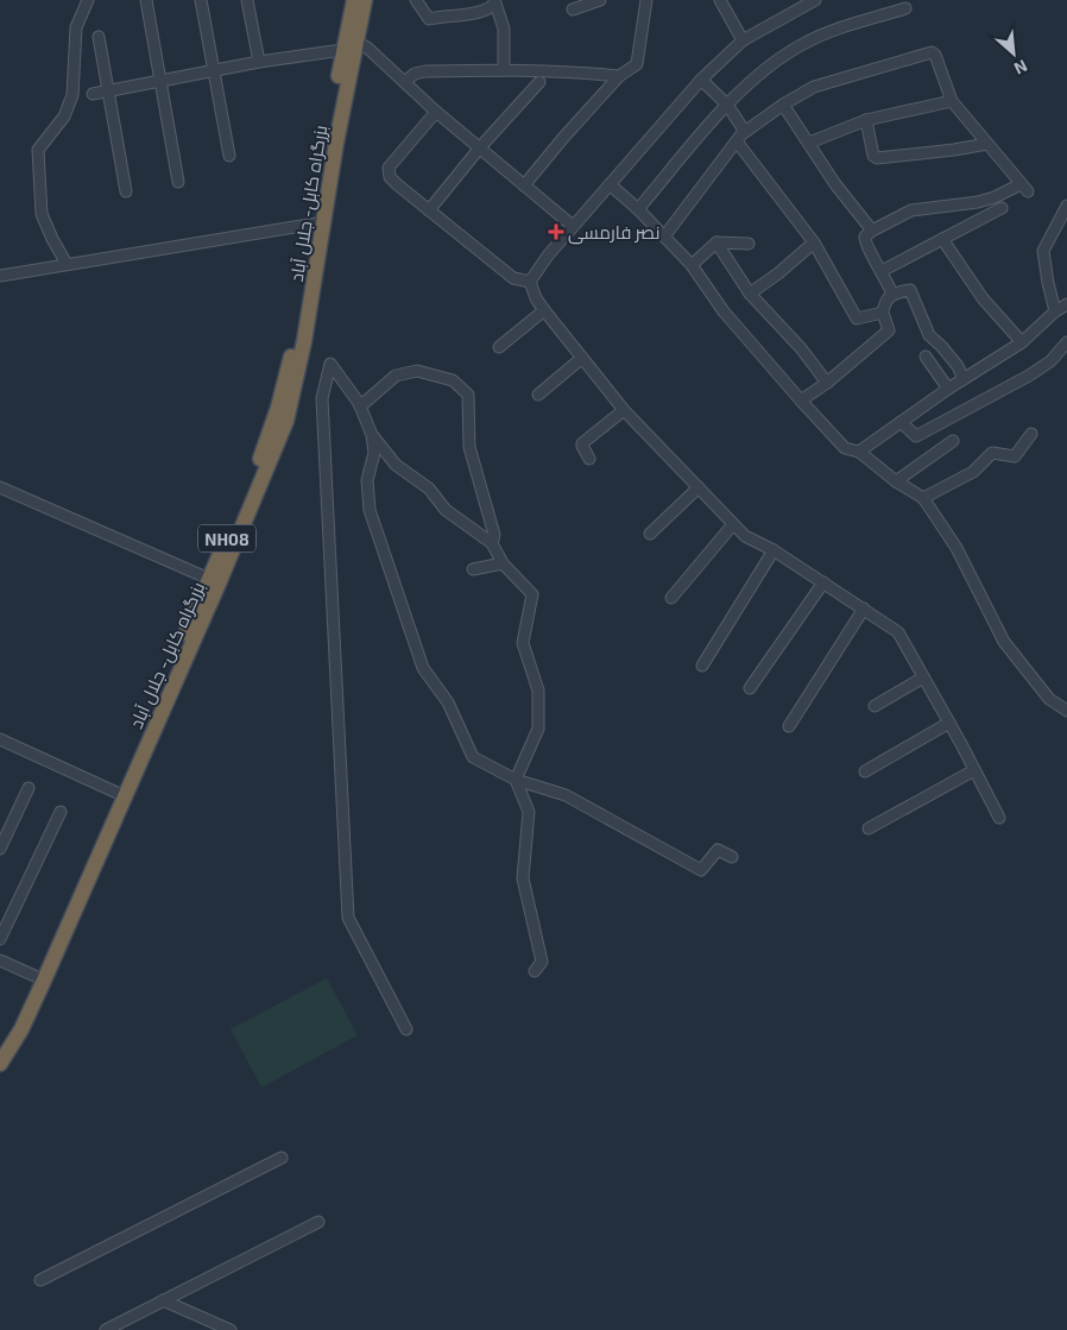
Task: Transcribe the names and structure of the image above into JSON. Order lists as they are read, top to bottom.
{
  "streets": {
    "highway": ["بزرگراه کابل- جلال آباد", "NH08"]
  },
  "places": {
    "health": ["نصر فارمسی"]
  },
  "north": "bottom right"
}
